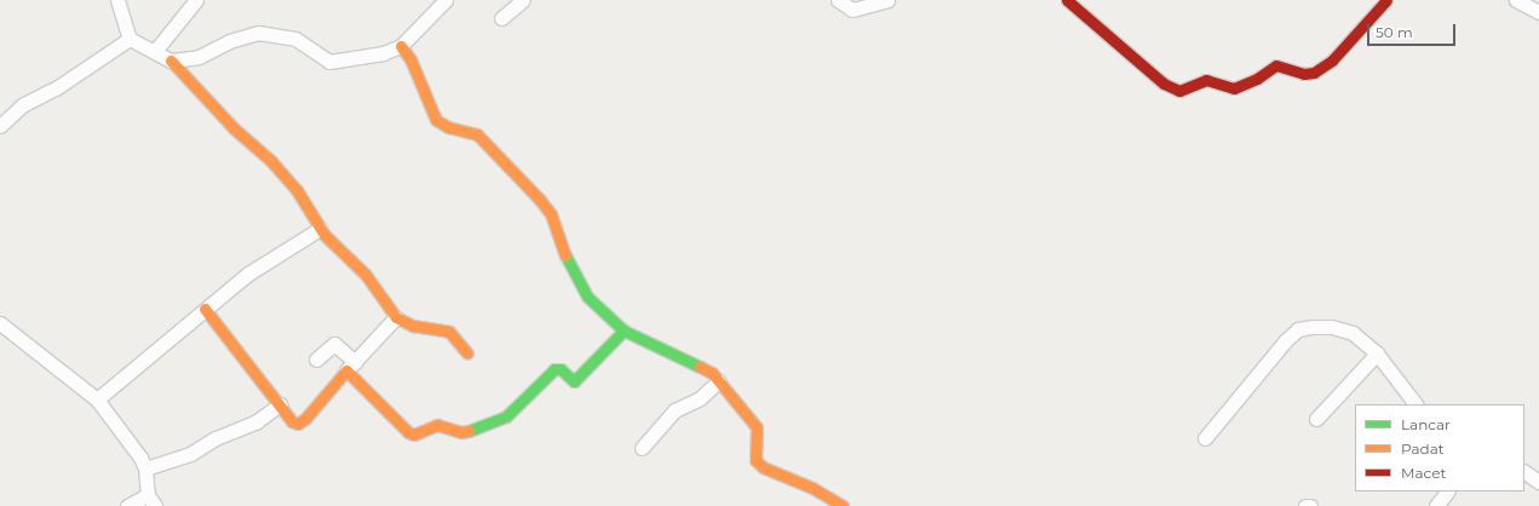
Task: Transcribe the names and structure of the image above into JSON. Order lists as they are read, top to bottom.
{
  "legend": ["Lancar", "Padat", "Macet"],
  "scale_bar": "50 m"
}
